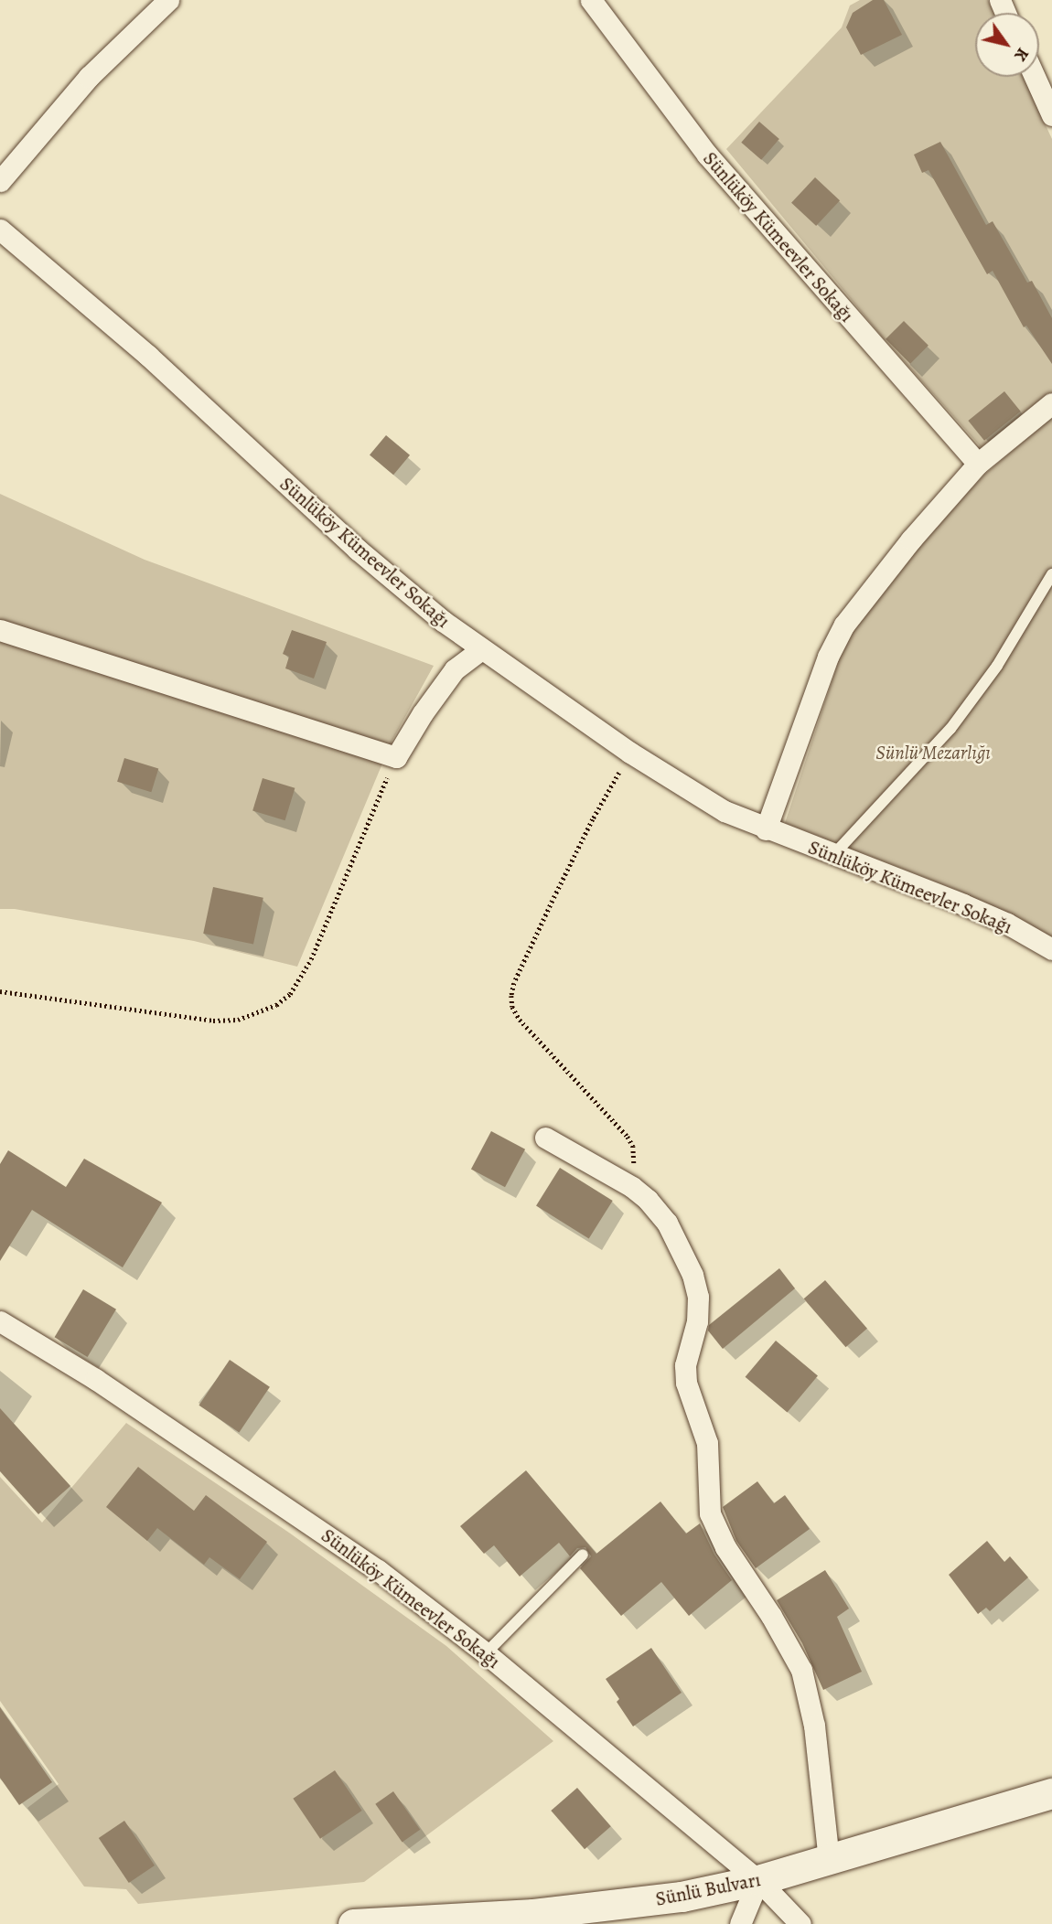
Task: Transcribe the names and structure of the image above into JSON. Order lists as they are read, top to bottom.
{
  "streets": {
    "main road": ["Sünlü Bulvarı"],
    "street": ["Sünlüköy Kümeevler Sokağı"]
  },
  "crossings": [
    ["Sünlüköy Kümeevler Sokağı", "Sünlü Bulvarı"]
  ],
  "parks": ["Sünlü Mezarlığı"],
  "north": "bottom right"
}
